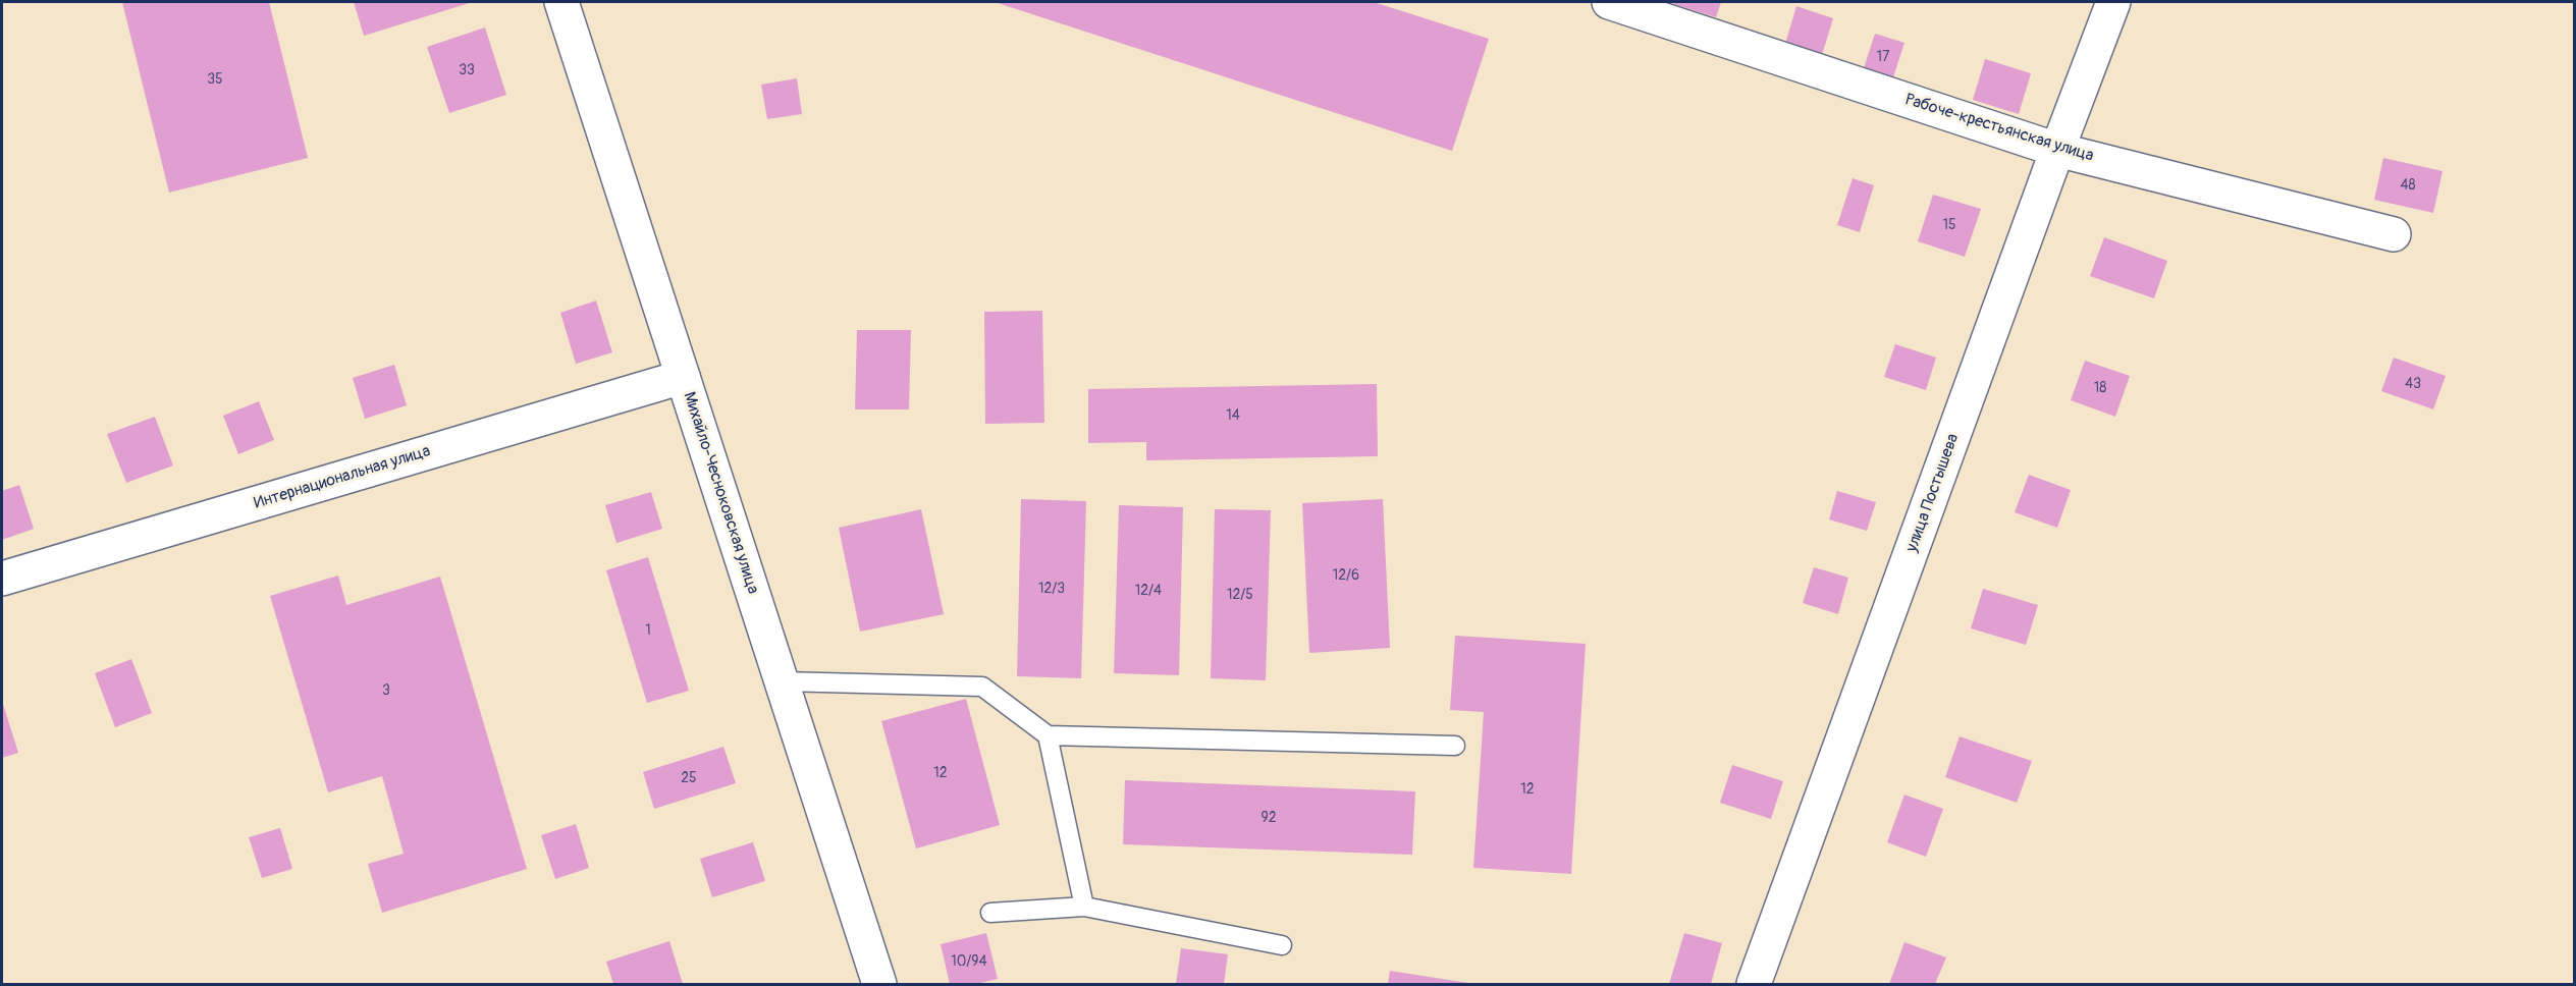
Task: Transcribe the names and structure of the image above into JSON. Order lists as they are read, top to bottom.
{
  "streets": {
    "street": [
      "Рабоче-крестьянская улица",
      "Интернациональная улица",
      "Михайло-Чесноковская улица",
      "улица Постышева"
    ]
  },
  "crossings": [
    ["Рабоче-крестьянская улица", "улица Постышева"],
    ["Интернациональная улица", "Михайло-Чесноковская улица"]
  ],
  "house_numbers": [
    "17",
    "33",
    "35",
    "48",
    "15",
    "43",
    "18",
    "14",
    "12/6",
    "12/3",
    "12/4",
    "12/5",
    "1",
    "3",
    "12",
    "25",
    "12",
    "92",
    "10/94"
  ]
}
